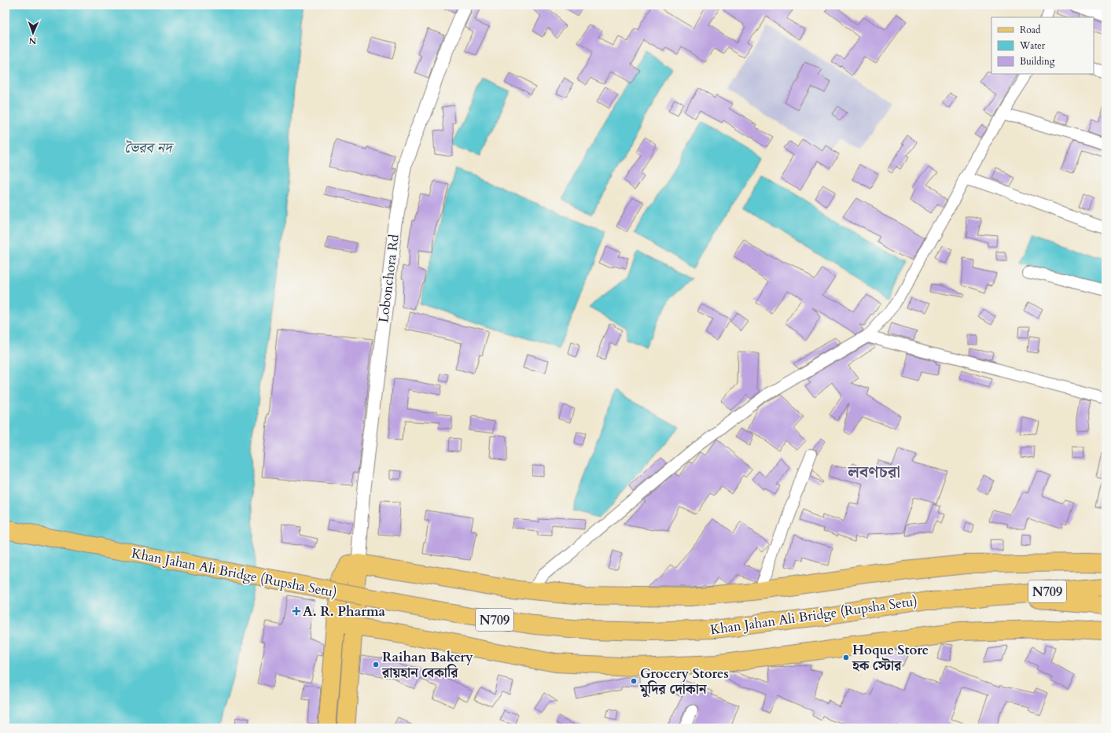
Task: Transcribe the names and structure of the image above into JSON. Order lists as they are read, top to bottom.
{
  "streets": {
    "main road": ["Khan Jahan Ali Bridge (Rupsha Setu)", "N709"],
    "street": ["Lobonchora Rd"]
  },
  "crossings": [
    ["Khan Jahan Ali Bridge (Rupsha Setu)", "N709"]
  ],
  "districts": ["লবণচরা"],
  "water": ["ভৈরব নদ"],
  "places": {
    "health": ["A. R. Pharma"],
    "other": ["Hoque Store হক স্টোর", "Raihan Bakery রায়হান বেকারি", "Grocery Stores মুদির দোকান"]
  },
  "legend": ["Road", "Water", "Building"],
  "north": "bottom"
}
